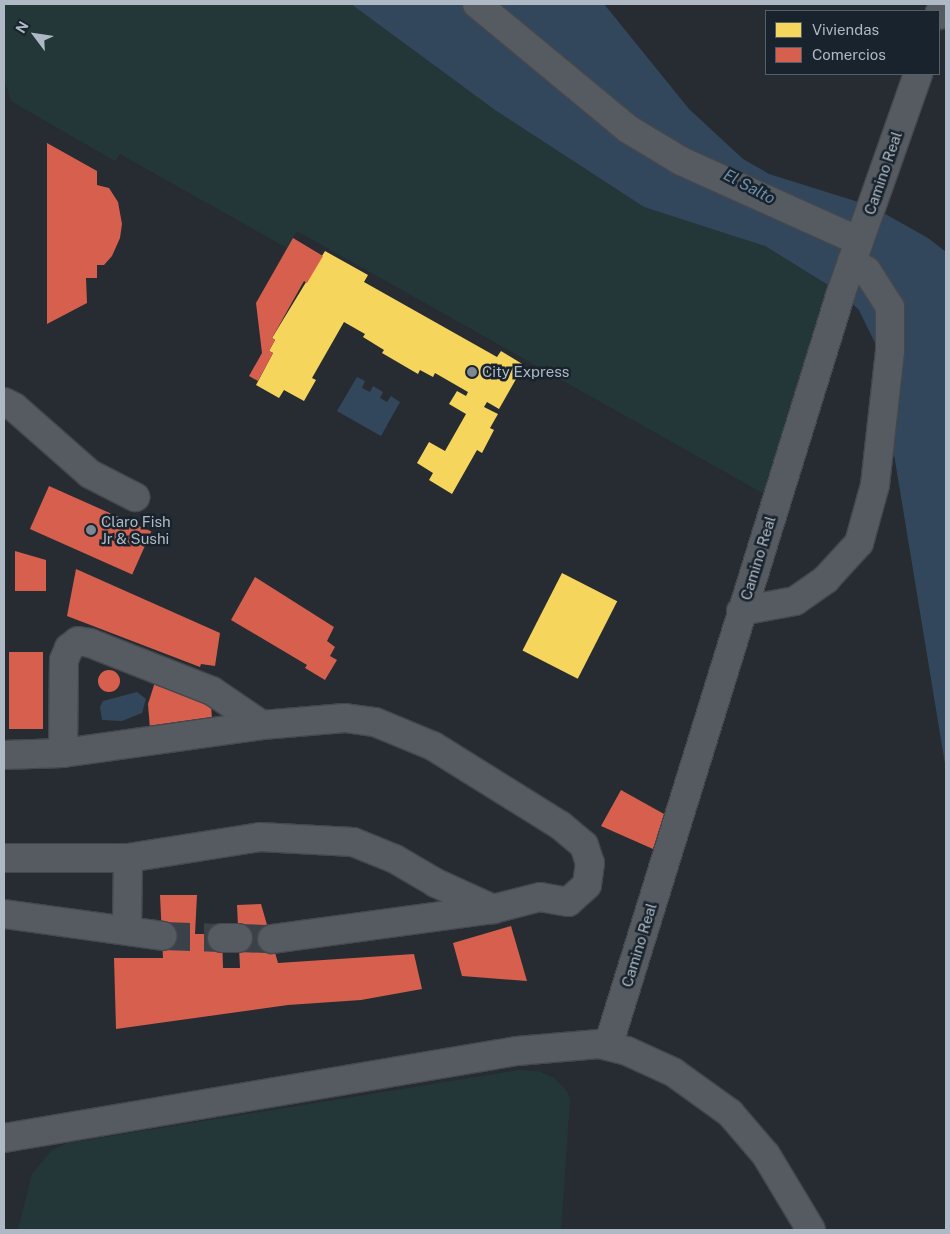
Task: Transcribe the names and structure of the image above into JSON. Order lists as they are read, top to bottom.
{
  "streets": {
    "street": ["Camino Real"]
  },
  "water": ["El Salto"],
  "places": ["City Express", "Claro Fish Jr & Sushi"],
  "legend": ["Viviendas", "Comercios"],
  "north": "top left"
}
